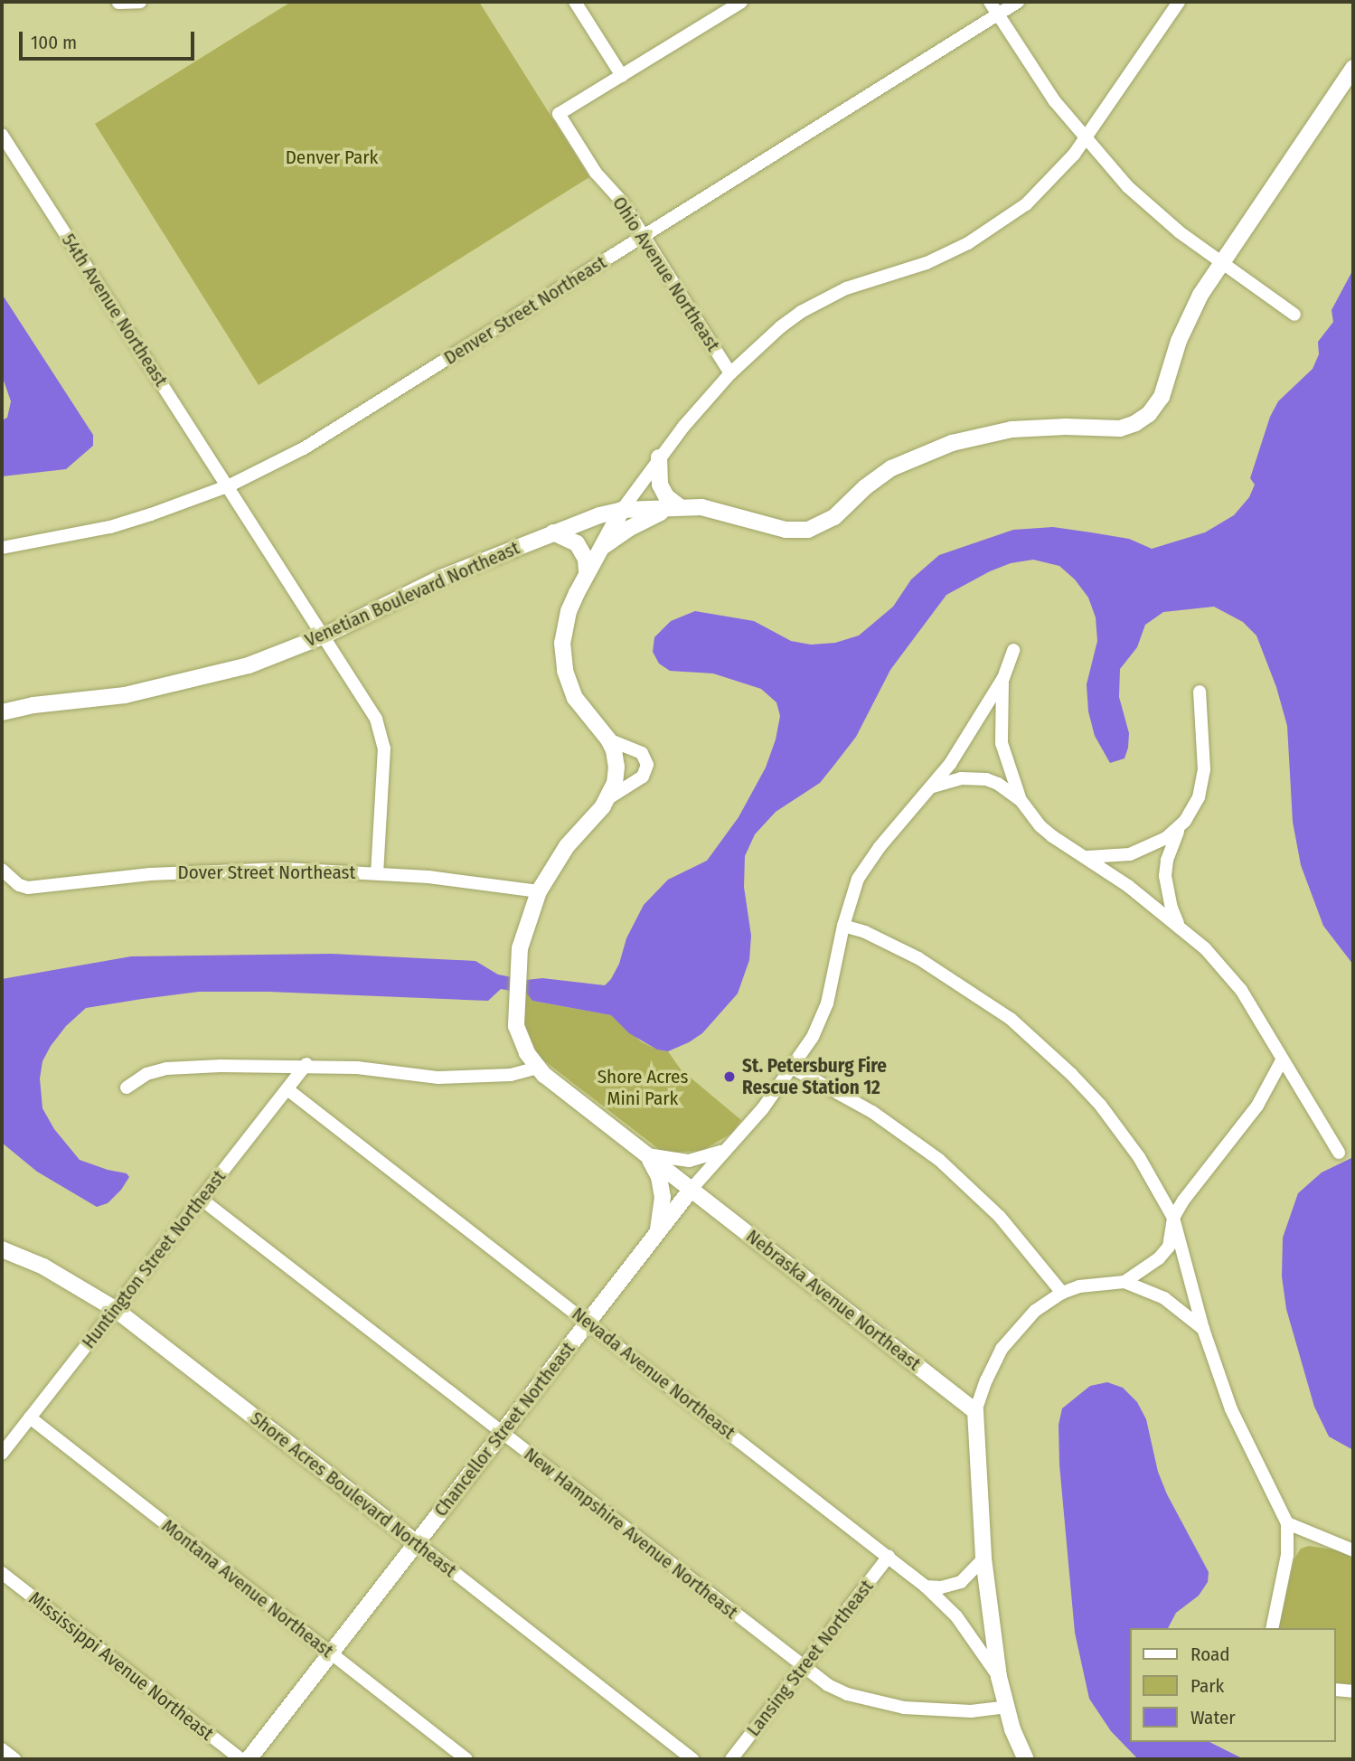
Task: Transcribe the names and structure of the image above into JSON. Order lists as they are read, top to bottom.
{
  "streets": {
    "street": [
      "Ohio Avenue Northeast",
      "54th Avenue Northeast",
      "Denver Street Northeast",
      "Venetian Boulevard Northeast",
      "Dover Street Northeast",
      "Huntington Street Northeast",
      "Nebraska Avenue Northeast",
      "Nevada Avenue Northeast",
      "Chancellor Street Northeast",
      "Shore Acres Boulevard Northeast",
      "New Hampshire Avenue Northeast",
      "Montana Avenue Northeast",
      "Lansing Street Northeast",
      "Mississippi Avenue Northeast"
    ]
  },
  "crossings": [
    ["Ohio Avenue Northeast", "Denver Street Northeast"],
    ["54th Avenue Northeast", "Denver Street Northeast"],
    ["54th Avenue Northeast", "Venetian Boulevard Northeast"],
    ["54th Avenue Northeast", "Dover Street Northeast"],
    ["Huntington Street Northeast", "Nevada Avenue Northeast"],
    ["Huntington Street Northeast", "Shore Acres Boulevard Northeast"],
    ["Huntington Street Northeast", "New Hampshire Avenue Northeast"],
    ["Huntington Street Northeast", "Montana Avenue Northeast"],
    ["Nebraska Avenue Northeast", "Chancellor Street Northeast"],
    ["Nevada Avenue Northeast", "Chancellor Street Northeast"],
    ["Nevada Avenue Northeast", "Lansing Street Northeast"],
    ["Chancellor Street Northeast", "Shore Acres Boulevard Northeast"],
    ["Chancellor Street Northeast", "New Hampshire Avenue Northeast"],
    ["Chancellor Street Northeast", "Montana Avenue Northeast"],
    ["New Hampshire Avenue Northeast", "Lansing Street Northeast"]
  ],
  "parks": ["Denver Park", "Shore Acres Mini Park"],
  "places": ["St. Petersburg Fire Rescue Station 12"],
  "legend": ["Road", "Park", "Water"],
  "scale_bar": "100 m"
}
